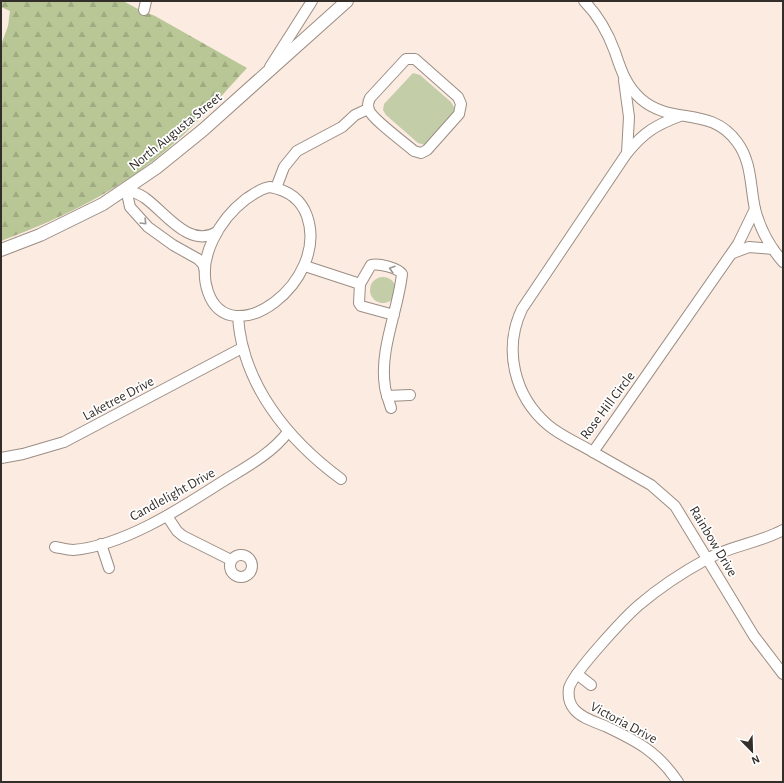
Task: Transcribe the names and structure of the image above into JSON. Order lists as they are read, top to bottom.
{
  "streets": {
    "main road": ["North Augusta Street"],
    "street": [
      "Laketree Drive",
      "Rose Hill Circle",
      "Candlelight Drive",
      "Rainbow Drive",
      "Victoria Drive"
    ]
  },
  "crossings": [
    ["Rose Hill Circle", "Rainbow Drive"],
    ["Rainbow Drive", "Victoria Drive"]
  ],
  "north": "bottom right"
}
